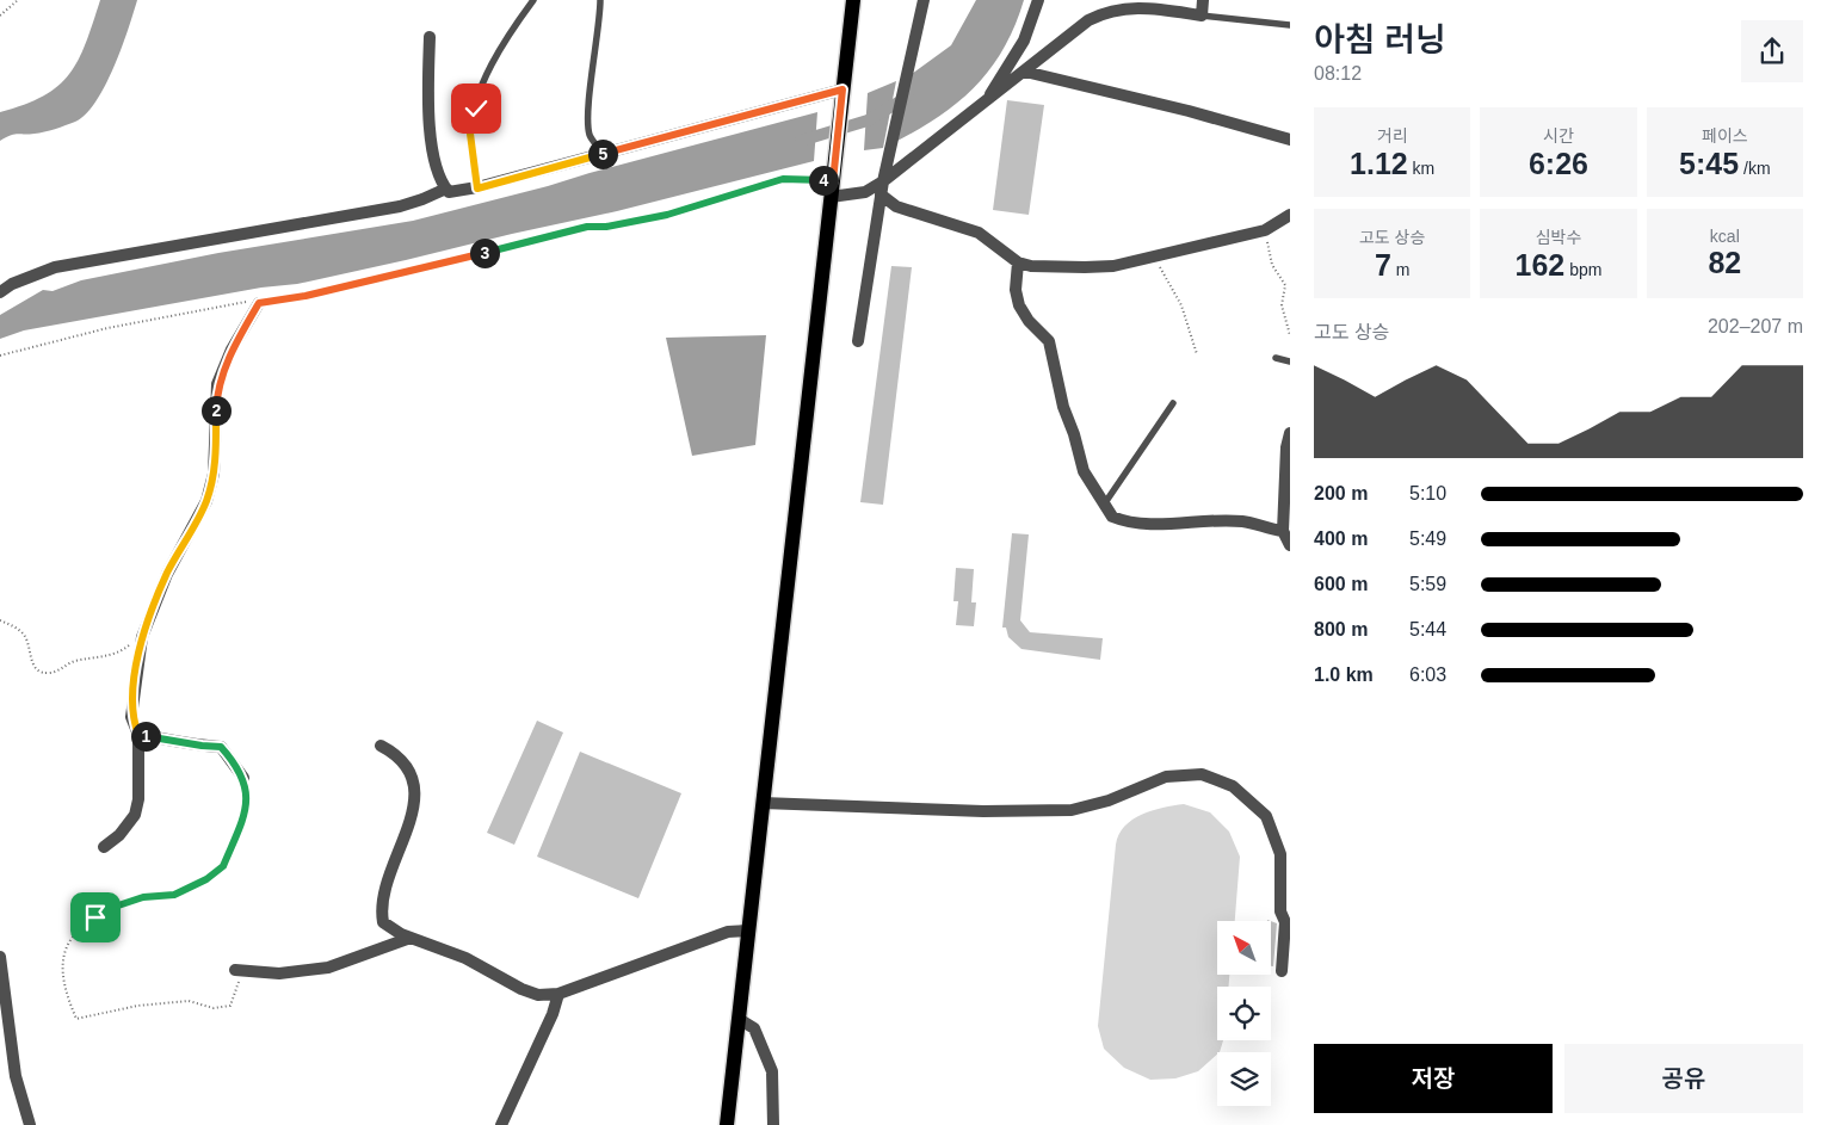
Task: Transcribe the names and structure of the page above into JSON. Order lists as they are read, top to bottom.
{
  "north": "top left",
  "page": {
    "heading": ["아침 러닝", "08:12"],
    "stats": [
      ["거리", "1.12 km"],
      ["시간", "6:26"],
      ["페이스", "5:45 /km"],
      ["고도 상승", "7 m"],
      ["심박수", "162 bpm"],
      ["kcal", "82"]
    ],
    "pins": [
      "5",
      "4",
      "3",
      "2",
      "1"
    ],
    "chart": ["고도 상승", "202–207 m"],
    "list": [
      {
        "name": "200 m",
        "note": "5:10"
      },
      {
        "name": "400 m",
        "note": "5:49"
      },
      {
        "name": "600 m",
        "note": "5:59"
      },
      {
        "name": "800 m",
        "note": "5:44"
      },
      {
        "name": "1.0 km",
        "note": "6:03"
      }
    ],
    "buttons": ["저장", "공유"]
  }
}
